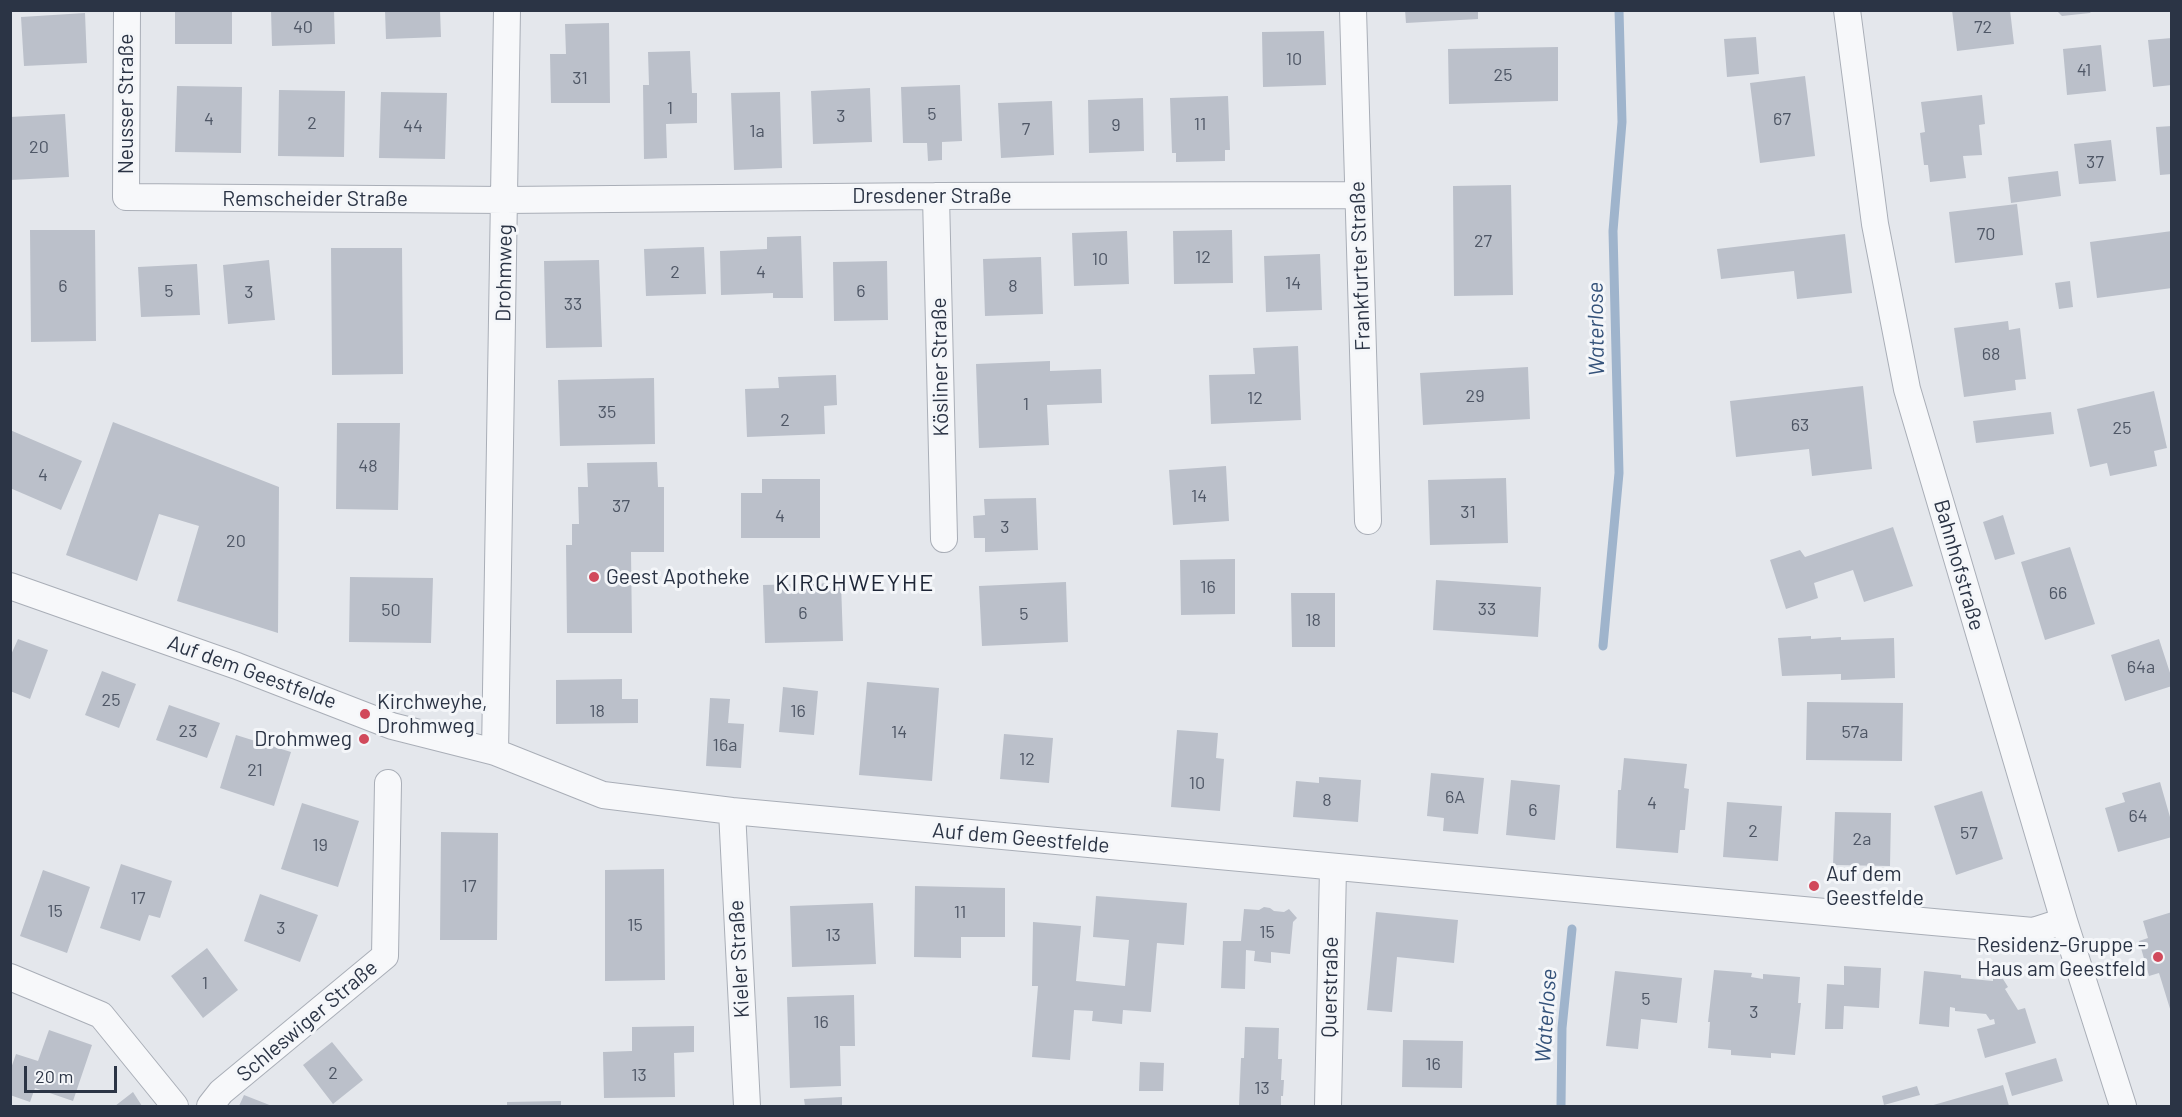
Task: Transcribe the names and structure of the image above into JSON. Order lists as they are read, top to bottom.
{
  "streets": {
    "street": [
      "Neusser Straße",
      "Dresdener Straße",
      "Remscheider Straße",
      "Frankfurter Straße",
      "Drohmweg",
      "Kösliner Straße",
      "Bahnhofstraße",
      "Auf dem Geestfelde",
      "Kieler Straße",
      "Querstraße",
      "Schleswiger Straße"
    ]
  },
  "crossings": [
    ["Neusser Straße", "Remscheider Straße"],
    ["Dresdener Straße", "Remscheider Straße"],
    ["Dresdener Straße", "Frankfurter Straße"],
    ["Dresdener Straße", "Drohmweg"],
    ["Dresdener Straße", "Kösliner Straße"],
    ["Remscheider Straße", "Drohmweg"],
    ["Drohmweg", "Auf dem Geestfelde"],
    ["Bahnhofstraße", "Auf dem Geestfelde"],
    ["Auf dem Geestfelde", "Kieler Straße"],
    ["Auf dem Geestfelde", "Querstraße"]
  ],
  "districts": ["KIRCHWEYHE"],
  "water": ["Waterlose"],
  "places": [
    "Geest Apotheke",
    "Kirchweyhe, Drohmweg",
    "Drohmweg",
    "Auf dem Geestfelde",
    "Residenz-Gruppe - Haus am Geestfeld"
  ],
  "house_numbers": [
    "40",
    "72",
    "10",
    "41",
    "25",
    "31",
    "1",
    "5",
    "3",
    "4",
    "67",
    "2",
    "11",
    "9",
    "44",
    "7",
    "1a",
    "20",
    "37",
    "70",
    "27",
    "12",
    "10",
    "2",
    "4",
    "14",
    "6",
    "8",
    "5",
    "6",
    "3",
    "33",
    "68",
    "29",
    "12",
    "1",
    "35",
    "2",
    "63",
    "25",
    "48",
    "4",
    "14",
    "37",
    "31",
    "4",
    "3",
    "20",
    "16",
    "66",
    "33",
    "50",
    "6",
    "5",
    "18",
    "64a",
    "25",
    "18",
    "16",
    "23",
    "14",
    "57a",
    "16a",
    "12",
    "21",
    "10",
    "6A",
    "8",
    "4",
    "6",
    "64",
    "2",
    "57",
    "2a",
    "19",
    "17",
    "17",
    "15",
    "11",
    "15",
    "3",
    "15",
    "13",
    "1",
    "5",
    "3",
    "16",
    "16",
    "2",
    "13",
    "13"
  ],
  "scale_bar": "20 m"
}
